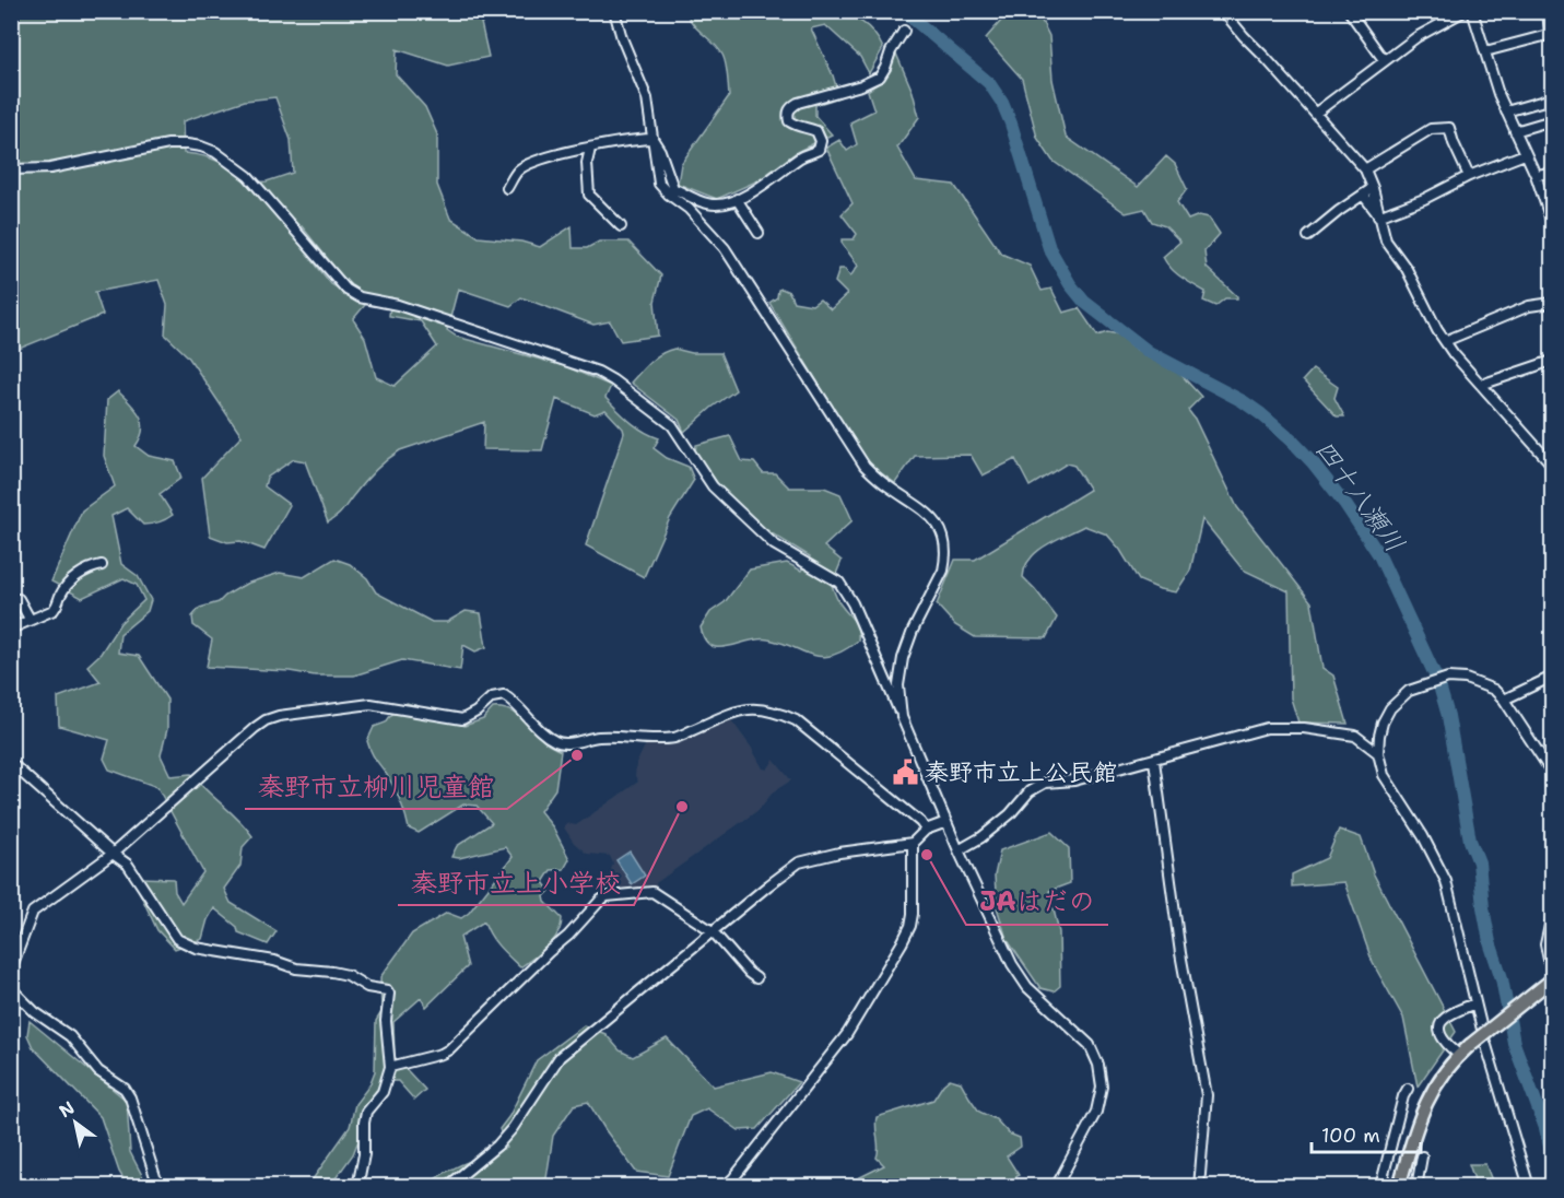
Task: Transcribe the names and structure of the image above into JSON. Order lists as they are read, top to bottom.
{
  "water": ["四十八瀬川"],
  "places": {
    "other": ["秦野市立柳川児童館", "秦野市立上小学校", "JAはだの"],
    "public building": ["秦野市立上公民館"]
  },
  "scale_bar": "100 m",
  "north": "top left"
}
